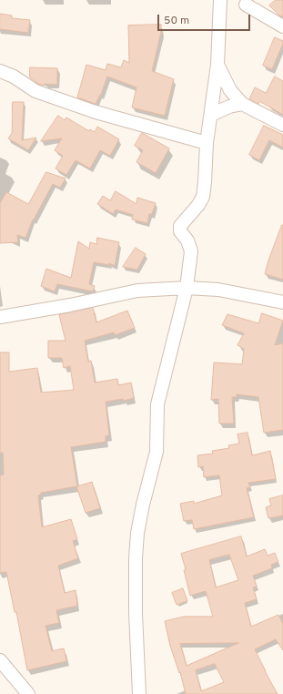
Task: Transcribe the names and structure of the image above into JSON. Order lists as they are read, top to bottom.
{
  "scale_bar": "50 m"
}
